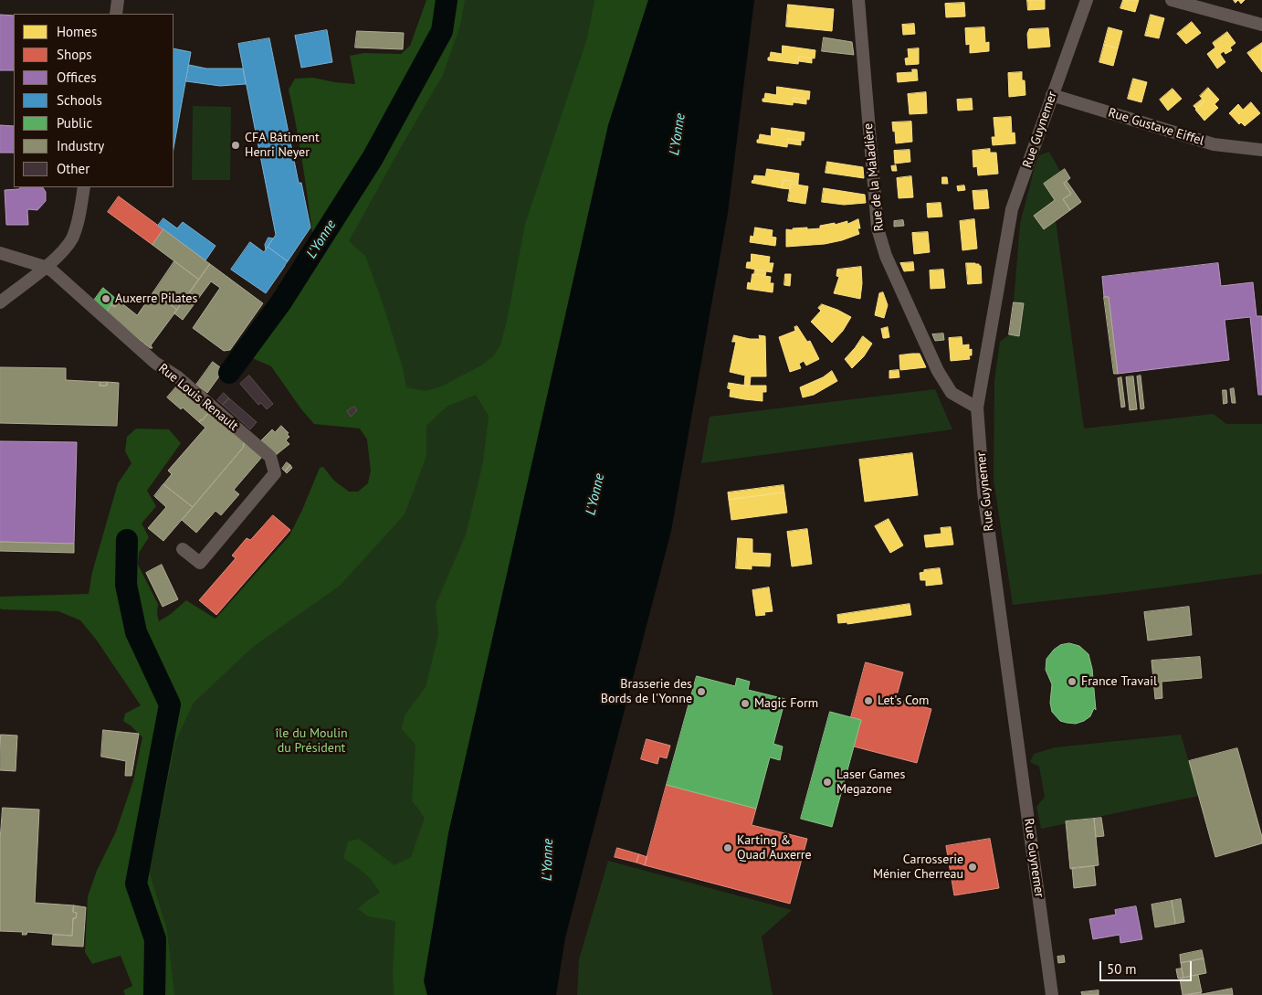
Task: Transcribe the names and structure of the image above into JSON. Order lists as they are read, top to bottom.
{
  "streets": {
    "street": [
      "Rue Gustave Eiffel",
      "Rue Guynemer",
      "Rue de la Maladière",
      "Rue Louis Renault"
    ]
  },
  "crossings": [
    ["Rue Gustave Eiffel", "Rue Guynemer"],
    ["Rue Guynemer", "Rue de la Maladière"]
  ],
  "water": ["L'Yonne"],
  "parks": ["île du Moulin du Président"],
  "places": [
    "CFA Bâtiment Henri Neyer",
    "Auxerre Pilates",
    "France Travail",
    "Brasserie des Bords de l'Yonne",
    "Let's Com",
    "Magic Form",
    "Laser Games Megazone",
    "Karting & Quad Auxerre",
    "Carrosserie Ménier Cherreau"
  ],
  "legend": [
    "Homes",
    "Shops",
    "Offices",
    "Schools",
    "Public",
    "Industry",
    "Other"
  ],
  "scale_bar": "50 m"
}
